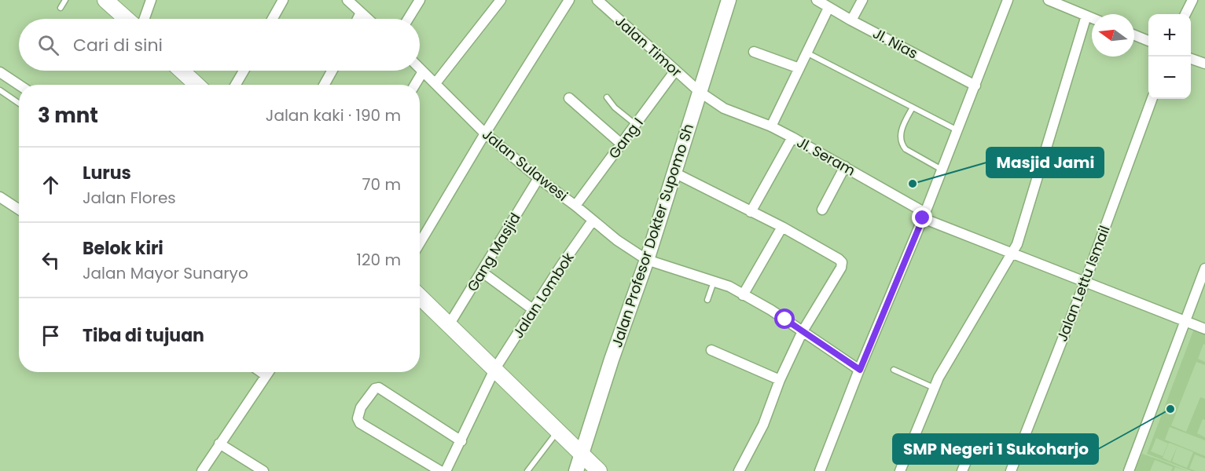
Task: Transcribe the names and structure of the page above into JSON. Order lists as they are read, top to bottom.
{
  "streets": {
    "street": [
      "Jl. Nias",
      "Jalan Timor",
      "Gang I",
      "Jl. Seram",
      "Jalan Sulawesi",
      "Jalan Profesor Dokter Supomo Sh",
      "Gang Masjid",
      "Jalan Lettu Ismail",
      "Jalan Lombok"
    ]
  },
  "crossings": [
    ["Jalan Timor", "Gang I"],
    ["Jalan Timor", "Jl. Seram"],
    ["Jalan Timor", "Jalan Profesor Dokter Supomo Sh"],
    ["Gang I", "Jalan Sulawesi"],
    ["Jl. Seram", "Jalan Lettu Ismail"],
    ["Jalan Sulawesi", "Jalan Profesor Dokter Supomo Sh"],
    ["Jalan Sulawesi", "Gang Masjid"],
    ["Jalan Sulawesi", "Jalan Lombok"]
  ],
  "places": ["Masjid Jami", "SMP Negeri 1 Sukoharjo"],
  "north": "left",
  "page": {
    "map_buttons": ["+", "−"],
    "search": "Cari di sini",
    "heading": ["3 mnt", "Jalan kaki · 190 m"],
    "list": [
      ["Lurus", "Jalan Flores", "70 m"],
      ["Belok kiri", "Jalan Mayor Sunaryo", "120 m"],
      "Tiba di tujuan"
    ]
  }
}
